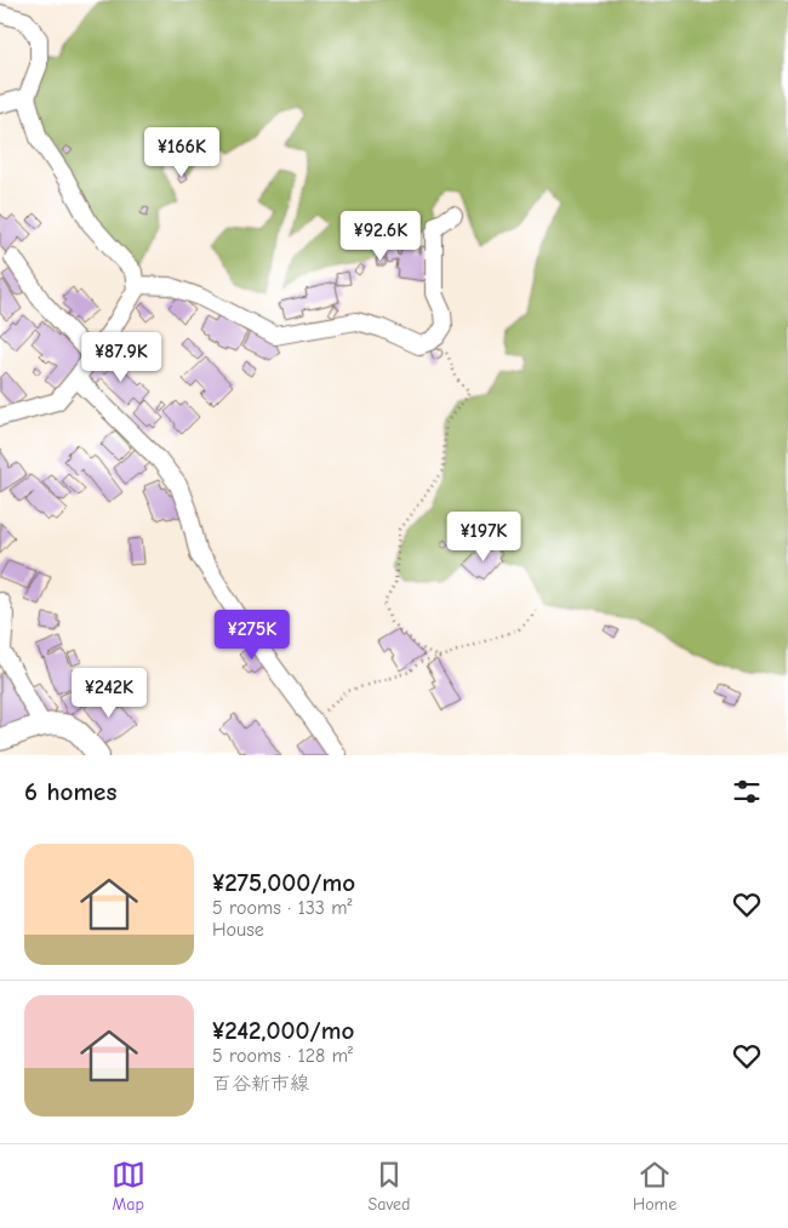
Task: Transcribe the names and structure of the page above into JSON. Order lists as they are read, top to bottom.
{
  "page": {
    "price": [
      "¥166K",
      "¥92.6K",
      "¥87.9K",
      "¥197K",
      "¥275K",
      "¥242K"
    ],
    "heading": "6 homes",
    "list": [
      {
        "name": "¥275,000/mo",
        "note": "5 rooms · 133 m² · House"
      },
      {
        "name": "¥242,000/mo",
        "note": "5 rooms · 128 m² · 百谷新市線"
      }
    ],
    "tabs": ["Map", "Saved", "Home"]
  }
}
